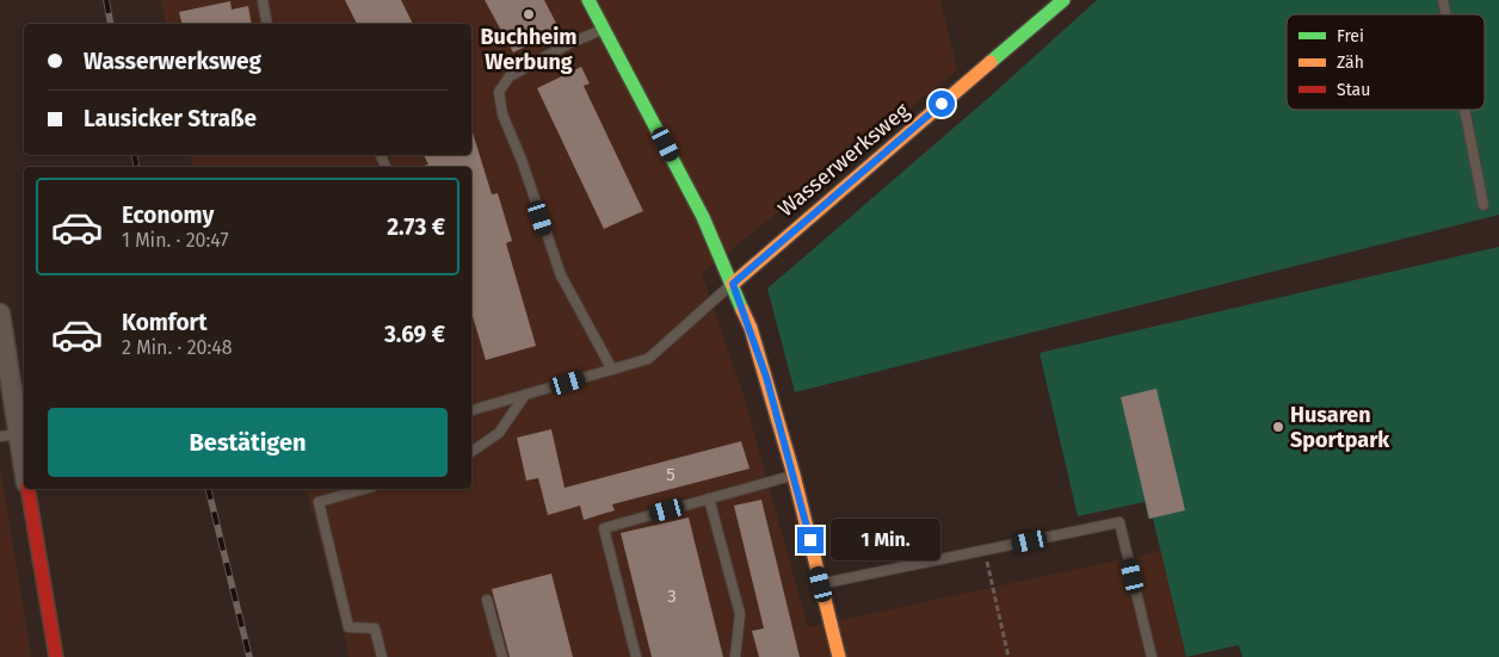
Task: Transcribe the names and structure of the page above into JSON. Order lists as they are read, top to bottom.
{
  "streets": {
    "main road": ["Wasserwerksweg"]
  },
  "places": ["Buchheim Werbung", "Husaren Sportpark"],
  "house_numbers": ["5", "3"],
  "legend": ["Frei", "Zäh", "Stau"],
  "page": {
    "banner": ["Wasserwerksweg", "Lausicker Straße"],
    "list": [
      {
        "name": "Economy",
        "note": "1 Min. · 20:47",
        "value": "2.73 €"
      },
      {
        "name": "Komfort",
        "note": "2 Min. · 20:48",
        "value": "3.69 €"
      }
    ],
    "buttons": "Bestätigen",
    "bubble": "1 Min."
  }
}
